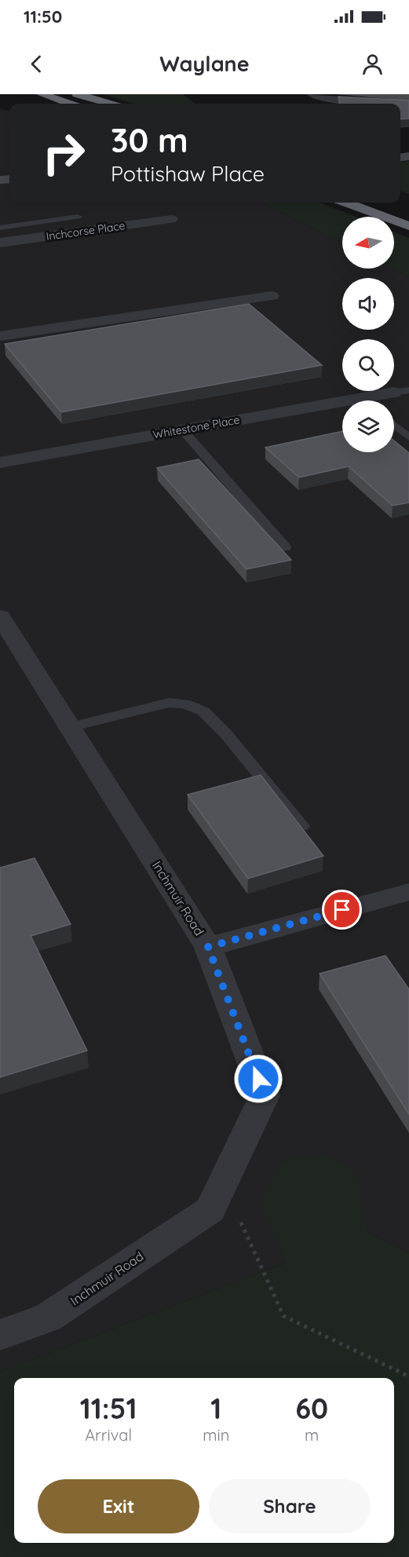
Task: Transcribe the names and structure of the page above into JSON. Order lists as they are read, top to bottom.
{
  "streets": {
    "street": ["Inchcorse Place", "Whitestone Place", "Inchmuir Road"]
  },
  "north": "left",
  "page": {
    "status": "11:50",
    "header": "Waylane",
    "turn": ["30 m", "Pottishaw Place"],
    "eta": [
      "11:51",
      "Arrival",
      "1",
      "min",
      "60",
      "m"
    ],
    "buttons": ["Exit", "Share"]
  }
}
